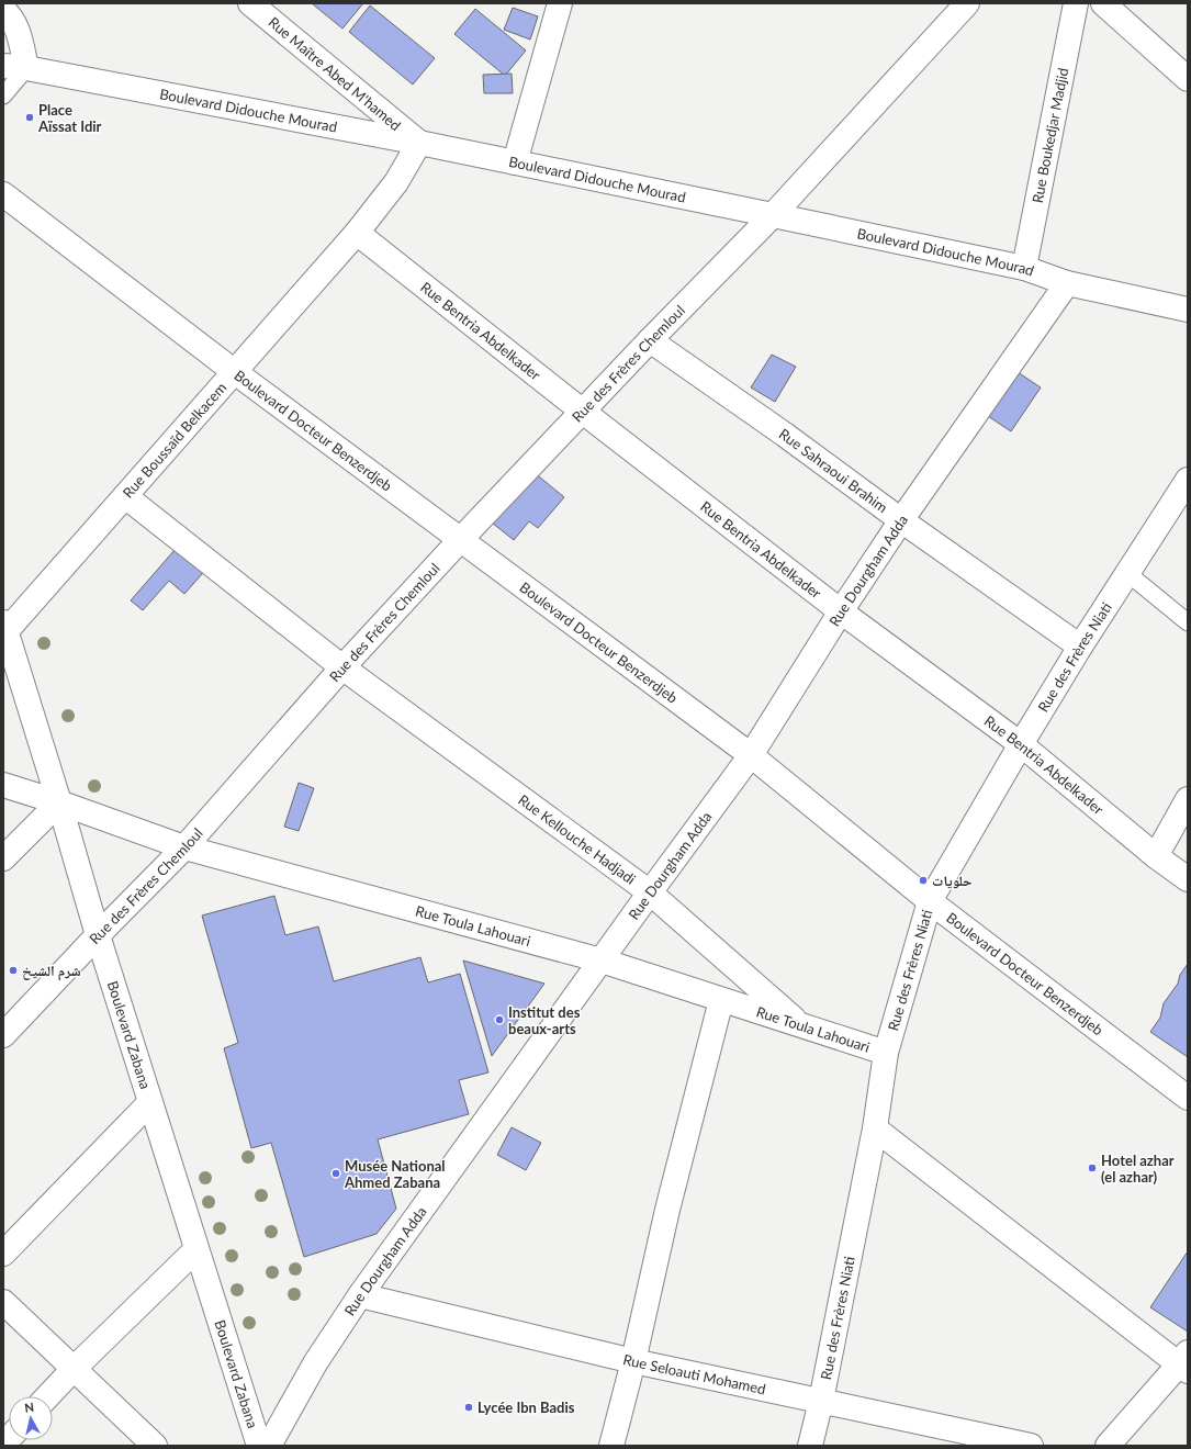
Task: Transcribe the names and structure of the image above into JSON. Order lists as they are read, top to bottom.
{
  "streets": {
    "street": [
      "Rue Maître Abed M'hamed",
      "Boulevard Didouche Mourad",
      "Rue Boukedjar Madjid",
      "Rue Bentria Abdelkader",
      "Rue des Frères Chemloul",
      "Boulevard Docteur Benzerdjeb",
      "Rue Boussaïd Belkacem",
      "Rue Sahraoui Brahim",
      "Rue Dourgham Adda",
      "Rue des Frères Niati",
      "Rue Kellouche Hadjadi",
      "Rue Toula Lahouari",
      "Boulevard Zabana",
      "Rue Seloauti Mohamed"
    ]
  },
  "crossings": [
    ["Rue Maître Abed M'hamed", "Boulevard Didouche Mourad"],
    ["Rue Maître Abed M'hamed", "Rue Boussaïd Belkacem"],
    ["Boulevard Didouche Mourad", "Rue Boukedjar Madjid"],
    ["Boulevard Didouche Mourad", "Rue des Frères Chemloul"],
    ["Boulevard Didouche Mourad", "Rue Boussaïd Belkacem"],
    ["Boulevard Didouche Mourad", "Rue Dourgham Adda"],
    ["Rue Bentria Abdelkader", "Rue des Frères Chemloul"],
    ["Rue Bentria Abdelkader", "Rue Boussaïd Belkacem"],
    ["Rue Bentria Abdelkader", "Rue Dourgham Adda"],
    ["Rue Bentria Abdelkader", "Rue des Frères Niati"],
    ["Rue des Frères Chemloul", "Boulevard Docteur Benzerdjeb"],
    ["Rue des Frères Chemloul", "Rue Sahraoui Brahim"],
    ["Rue des Frères Chemloul", "Rue Kellouche Hadjadi"],
    ["Rue des Frères Chemloul", "Rue Toula Lahouari"],
    ["Rue des Frères Chemloul", "Boulevard Zabana"],
    ["Boulevard Docteur Benzerdjeb", "Rue Boussaïd Belkacem"],
    ["Boulevard Docteur Benzerdjeb", "Rue Dourgham Adda"],
    ["Boulevard Docteur Benzerdjeb", "Rue des Frères Niati"],
    ["Rue Boussaïd Belkacem", "Rue Kellouche Hadjadi"],
    ["Rue Boussaïd Belkacem", "Boulevard Zabana"],
    ["Rue Sahraoui Brahim", "Rue Dourgham Adda"],
    ["Rue Sahraoui Brahim", "Rue des Frères Niati"],
    ["Rue Dourgham Adda", "Rue Kellouche Hadjadi"],
    ["Rue Dourgham Adda", "Rue Toula Lahouari"],
    ["Rue Dourgham Adda", "Rue Seloauti Mohamed"],
    ["Rue des Frères Niati", "Rue Toula Lahouari"],
    ["Rue des Frères Niati", "Rue Seloauti Mohamed"],
    ["Rue Kellouche Hadjadi", "Rue Toula Lahouari"],
    ["Rue Toula Lahouari", "Boulevard Zabana"]
  ],
  "places": [
    "Place Aïssat Idir",
    "حلويات",
    "شرم الشيخ",
    "Institut des beaux-arts",
    "Hotel azhar (el azhar)",
    "Musée National Ahmed Zabana",
    "Lycée Ibn Badis"
  ],
  "north": "top"
}
